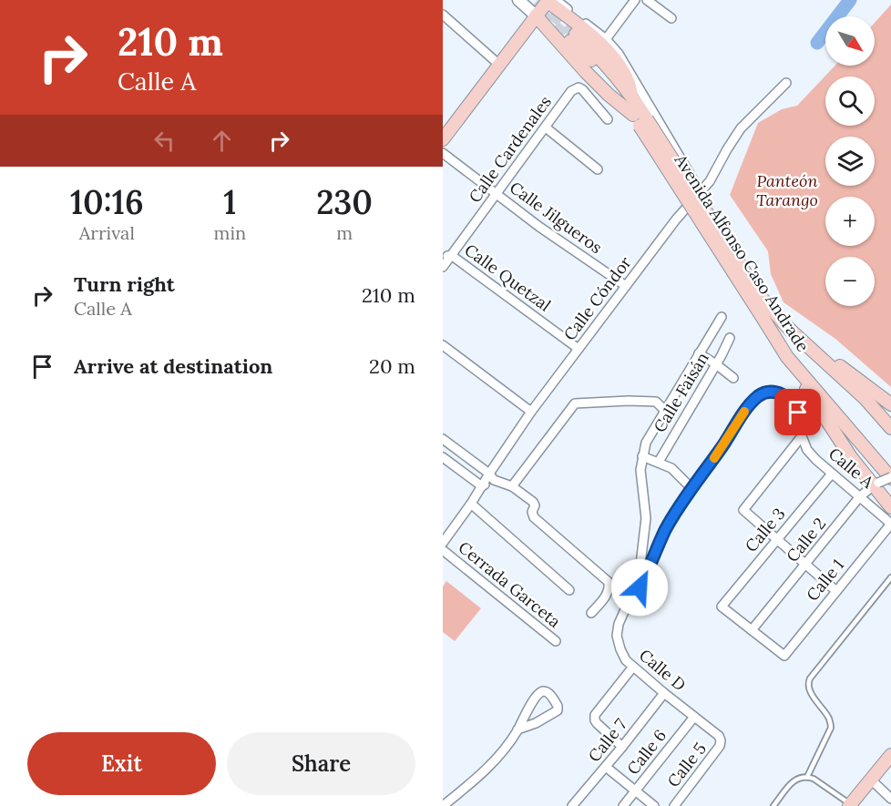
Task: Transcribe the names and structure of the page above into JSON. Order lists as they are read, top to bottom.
{
  "streets": {
    "main road": ["Avenida Alfonso Caso Andrade"],
    "street": [
      "Calle Cardenales",
      "Calle Jilgueros",
      "Calle Quetzal",
      "Calle Cóndor",
      "Calle Faisán",
      "Calle A",
      "Calle 3",
      "Calle 2",
      "Calle 1",
      "Cerrada Garceta",
      "Calle D",
      "Calle 7",
      "Calle 6",
      "Calle 5"
    ]
  },
  "crossings": [
    ["Calle Cardenales", "Calle Jilgueros"],
    ["Calle Cardenales", "Calle Quetzal"],
    ["Calle Jilgueros", "Calle Cóndor"],
    ["Avenida Alfonso Caso Andrade", "Calle Cóndor"],
    ["Avenida Alfonso Caso Andrade", "Calle 2"],
    ["Calle Quetzal", "Calle Cóndor"],
    ["Calle A", "Calle 3"],
    ["Calle A", "Calle 2"],
    ["Calle A", "Calle 1"],
    ["Calle A", "Calle D"],
    ["Calle 3", "Calle 2"],
    ["Calle 3", "Calle 1"],
    ["Calle 2", "Calle 1"],
    ["Calle D", "Calle 7"],
    ["Calle D", "Calle 6"],
    ["Calle D", "Calle 5"]
  ],
  "parks": ["Panteón Tarango"],
  "north": "bottom right",
  "page": {
    "turn": ["210 m", "Calle A"],
    "map_buttons": ["+", "−"],
    "eta": [
      "10:16",
      "Arrival",
      "1",
      "min",
      "230",
      "m"
    ],
    "list": [
      {
        "name": "Turn right",
        "note": "Calle A",
        "value": "210 m"
      },
      {
        "name": "Arrive at destination",
        "value": "20 m"
      }
    ],
    "buttons": ["Exit", "Share"]
  }
}
